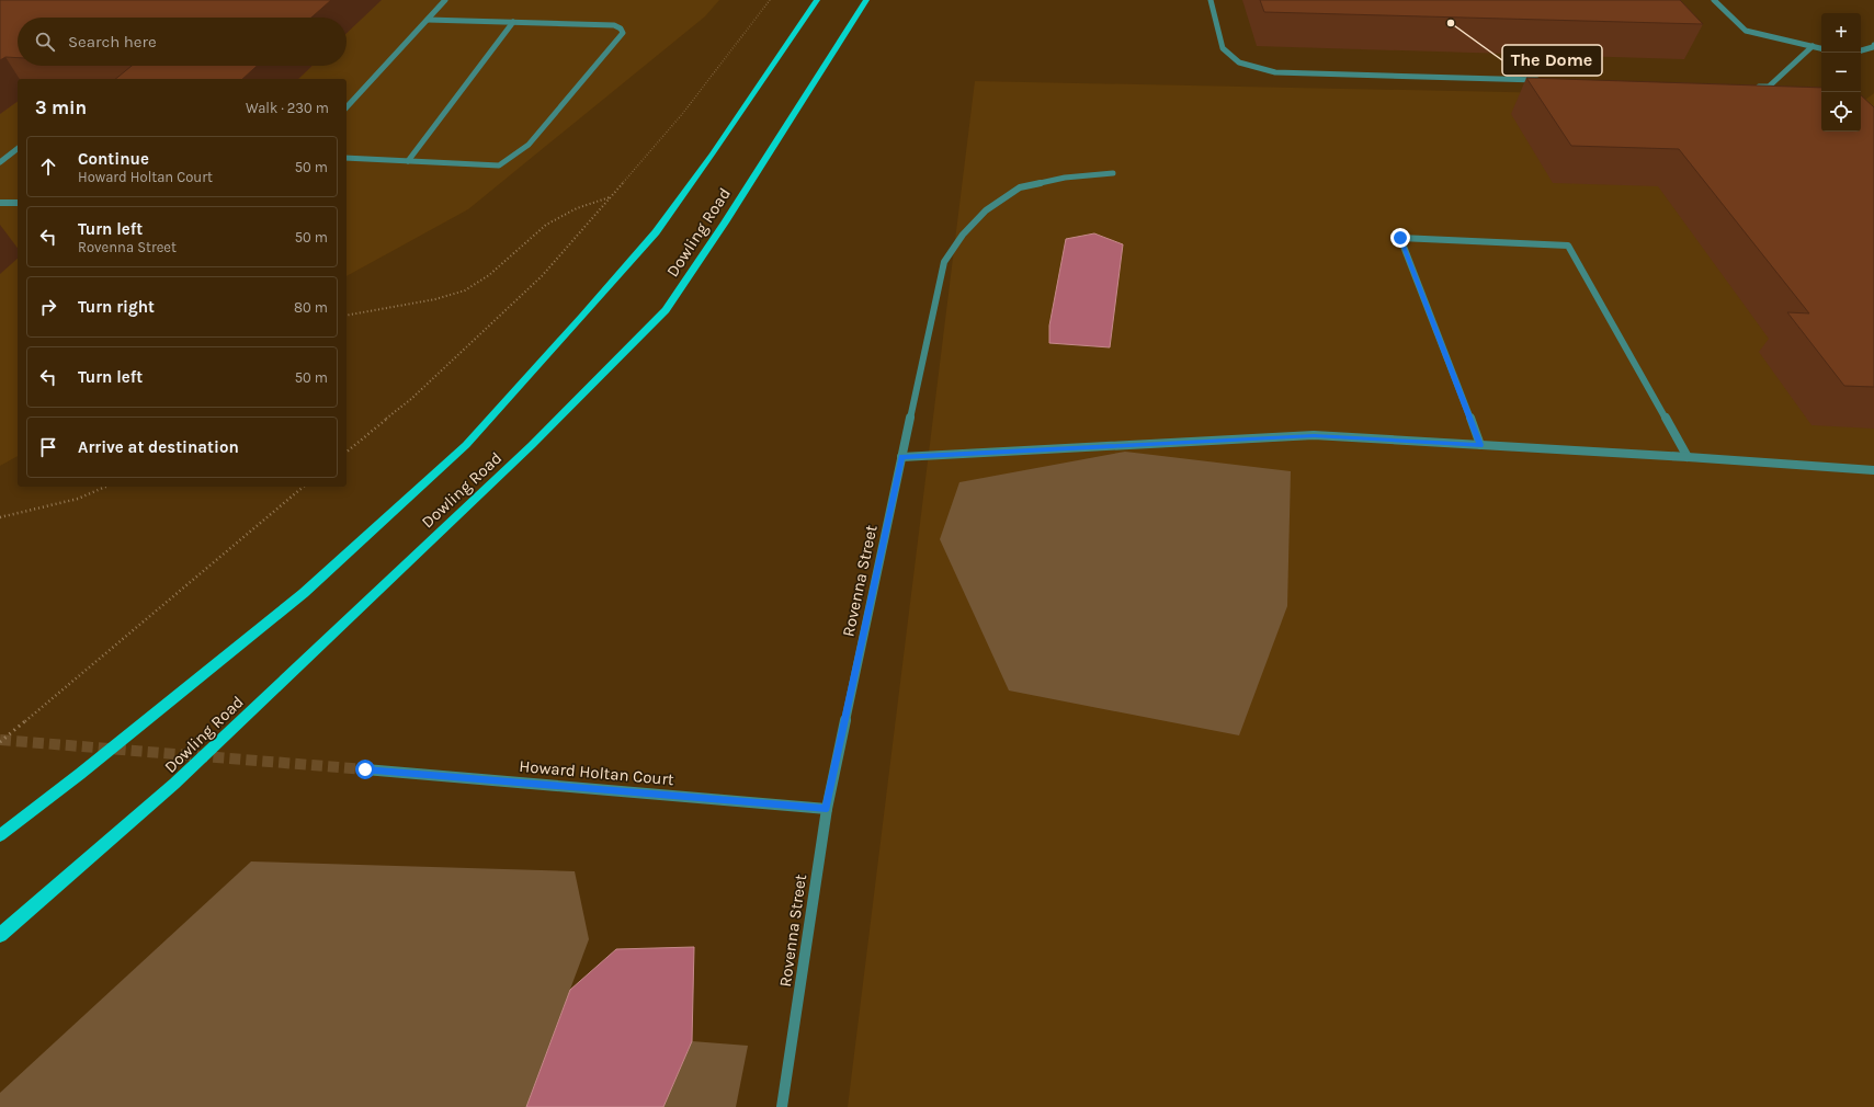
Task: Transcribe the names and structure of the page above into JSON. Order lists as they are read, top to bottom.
{
  "streets": {
    "main road": ["Dowling Road"],
    "street": ["Rovenna Street", "Howard Holtan Court"]
  },
  "crossings": [
    ["Rovenna Street", "Howard Holtan Court"]
  ],
  "places": ["The Dome"],
  "page": {
    "map_buttons": ["+", "−"],
    "search": "Search here",
    "heading": ["3 min", "Walk · 230 m"],
    "list": [
      ["Continue", "Howard Holtan Court", "50 m"],
      ["Turn left", "Rovenna Street", "50 m"],
      ["Turn right", "80 m"],
      ["Turn left", "50 m"],
      "Arrive at destination"
    ]
  }
}
